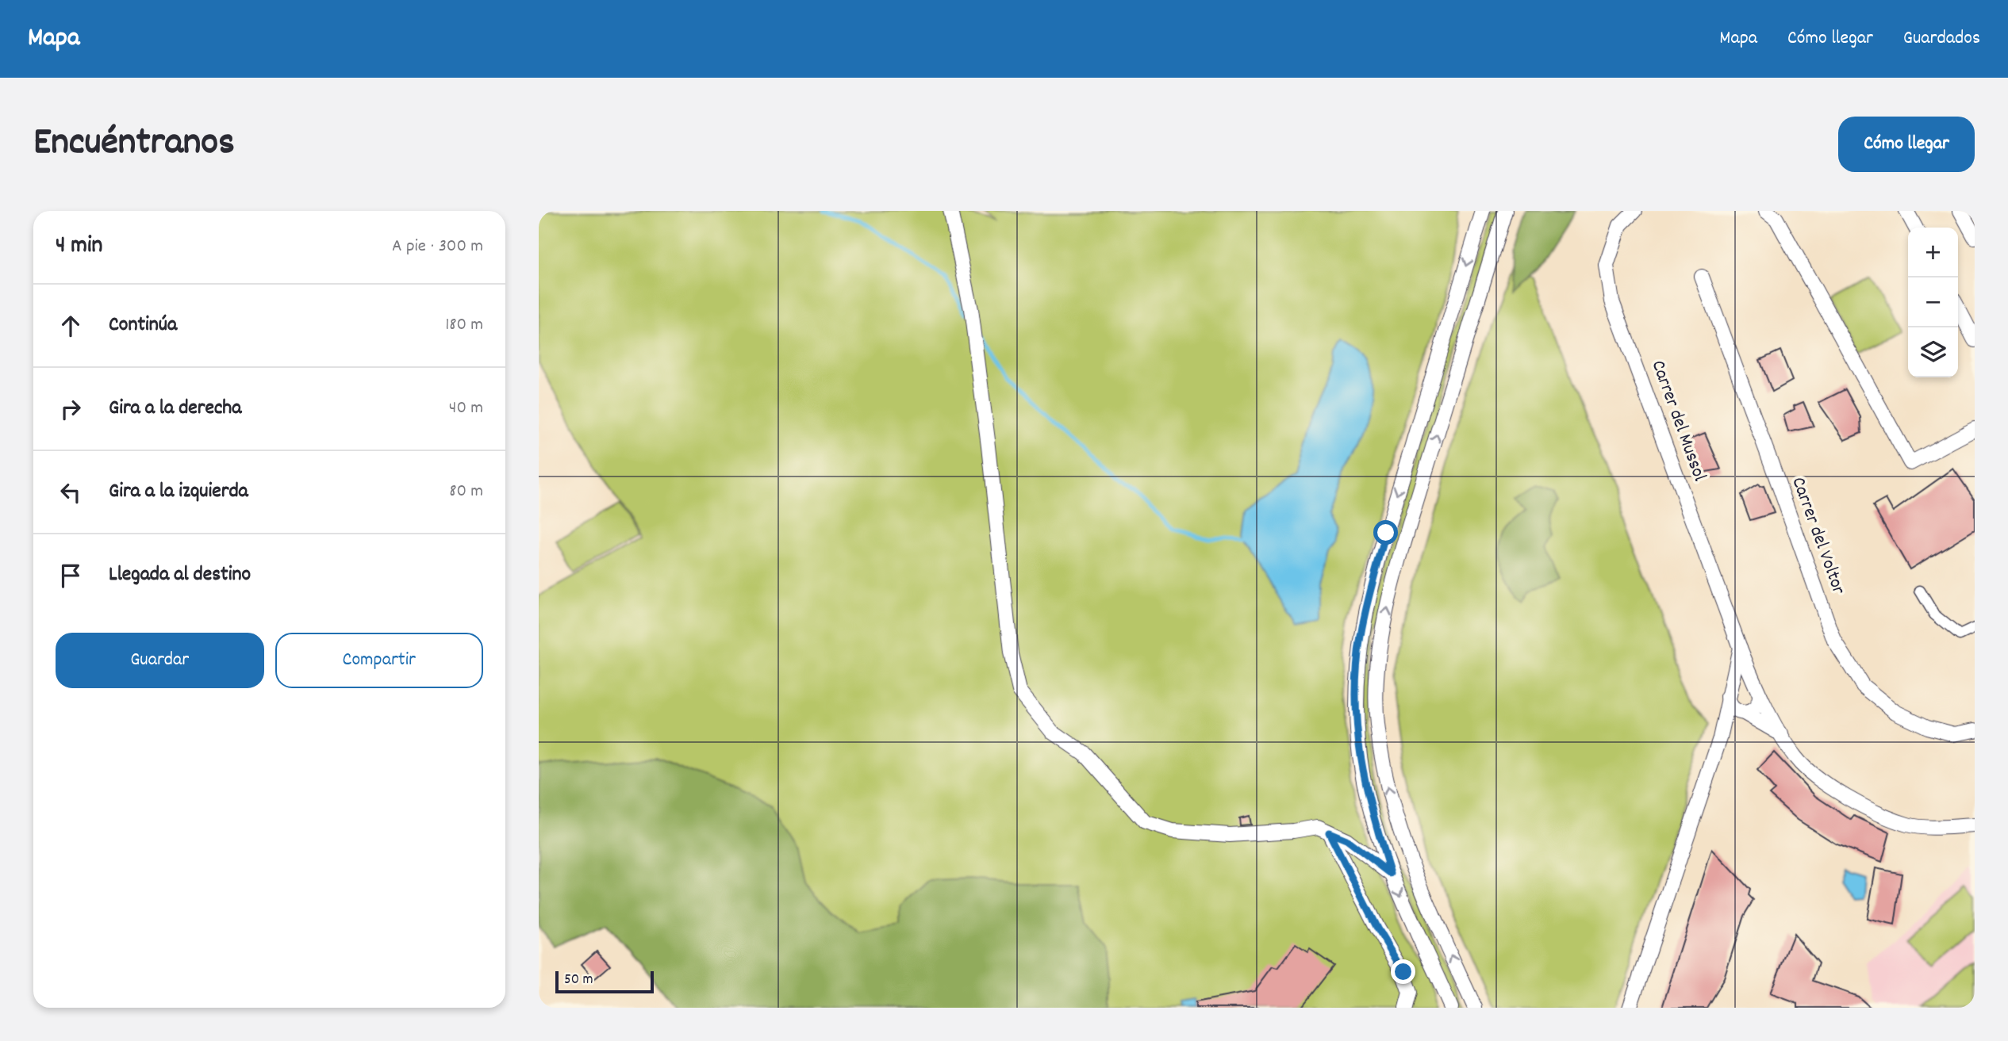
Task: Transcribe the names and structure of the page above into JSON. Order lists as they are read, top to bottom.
{
  "streets": {
    "street": ["Carrer del Mussol", "Carrer del Voltor"]
  },
  "scale_bar": "50 m",
  "page": {
    "header": "Mapa",
    "nav": ["Mapa", "Cómo llegar", "Guardados"],
    "title": "Encuéntranos",
    "buttons": [
      "Cómo llegar",
      ["Guardar", "Compartir"]
    ],
    "heading": ["4 min", "A pie · 300 m"],
    "map_buttons": ["+", "−"],
    "list": [
      ["Continúa", "180 m"],
      ["Gira a la derecha", "40 m"],
      ["Gira a la izquierda", "80 m"],
      "Llegada al destino"
    ],
    "scale": "50 m"
  }
}
